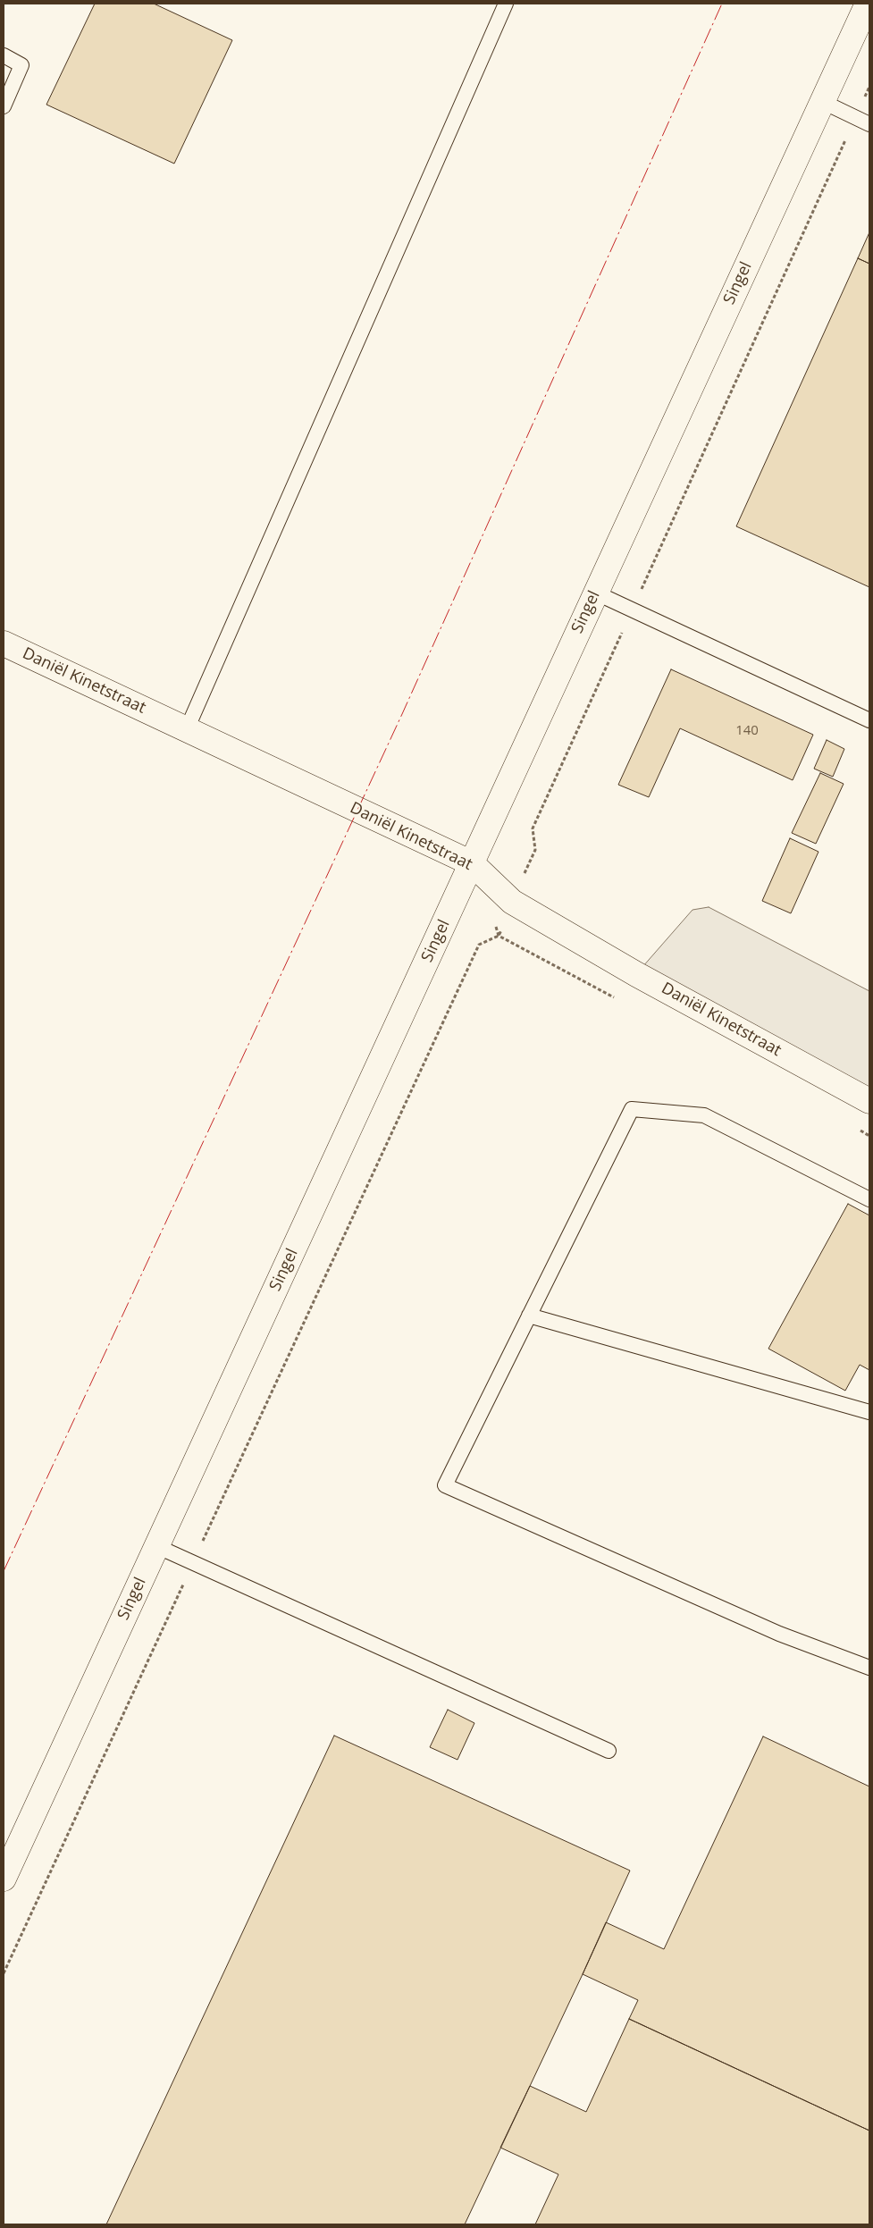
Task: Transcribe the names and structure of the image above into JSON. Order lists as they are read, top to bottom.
{
  "streets": {
    "street": ["Singel", "Daniël Kinetstraat"]
  },
  "crossings": [
    ["Singel", "Daniël Kinetstraat"]
  ],
  "house_numbers": ["140"]
}
